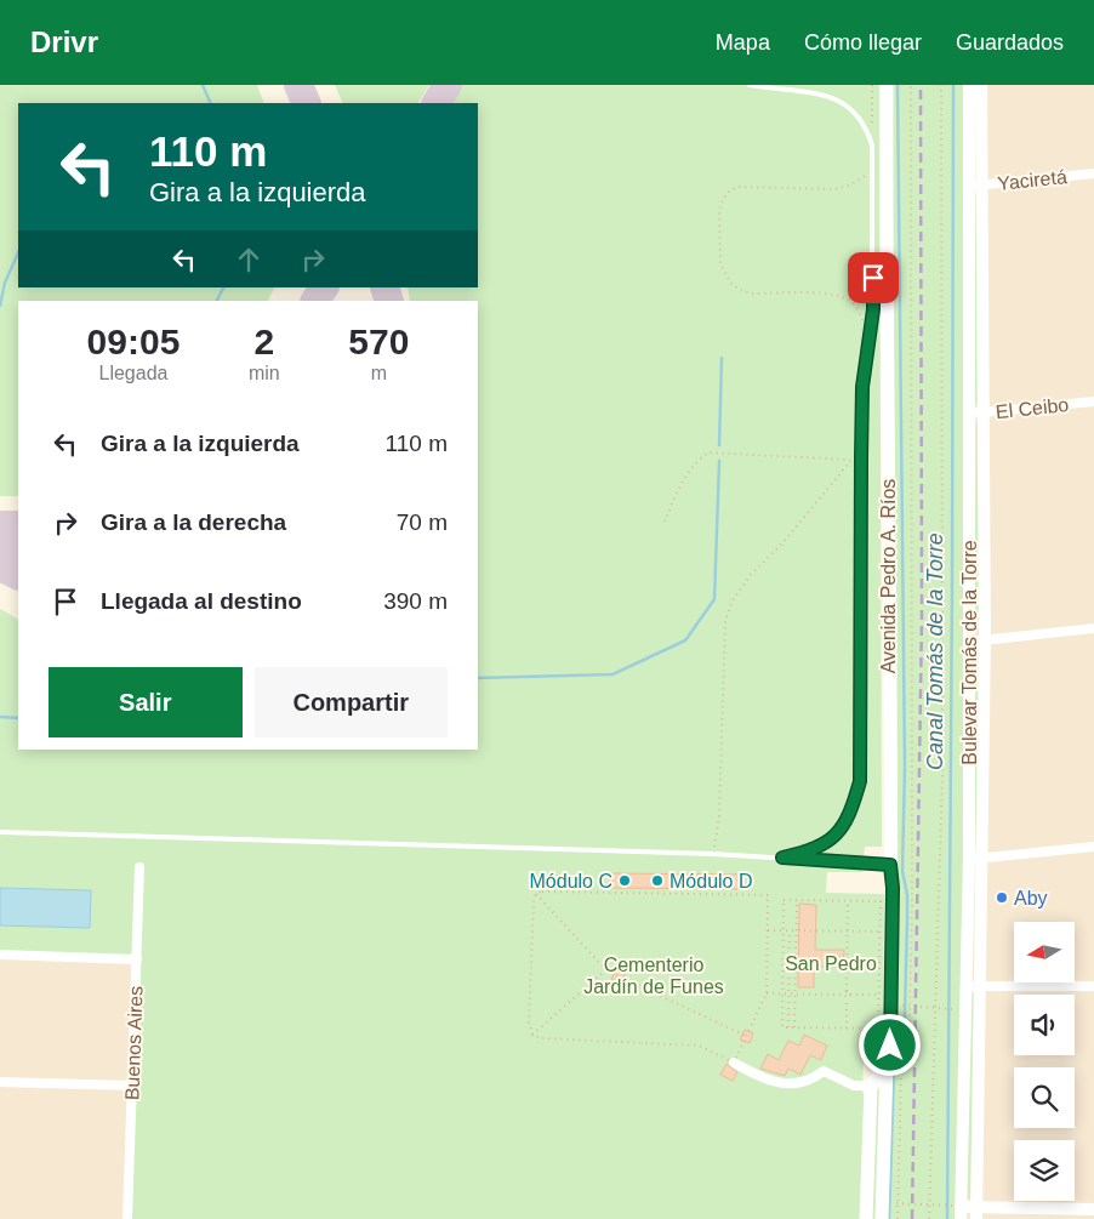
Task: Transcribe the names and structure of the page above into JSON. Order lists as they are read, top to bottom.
{
  "streets": {
    "main road": ["Avenida Pedro A. Ríos"],
    "street": [
      "Yaciretá",
      "El Ceibo",
      "Bulevar Tomás de la Torre",
      "Buenos Aires"
    ]
  },
  "crossings": [
    ["Yaciretá", "Bulevar Tomás de la Torre"],
    ["El Ceibo", "Bulevar Tomás de la Torre"]
  ],
  "water": ["Canal Tomás de la Torre"],
  "parks": ["San Pedro", "Cementerio Jardín de Funes"],
  "places": ["Módulo C", "Módulo D", "Aby"],
  "north": "left",
  "page": {
    "header": "Drivr",
    "nav": ["Mapa", "Cómo llegar", "Guardados"],
    "turn": ["110 m", "Gira a la izquierda"],
    "eta": [
      "09:05",
      "Llegada",
      "2",
      "min",
      "570",
      "m"
    ],
    "list": [
      {
        "name": "Gira a la izquierda",
        "value": "110 m"
      },
      {
        "name": "Gira a la derecha",
        "value": "70 m"
      },
      {
        "name": "Llegada al destino",
        "value": "390 m"
      }
    ],
    "buttons": ["Salir", "Compartir"]
  }
}
